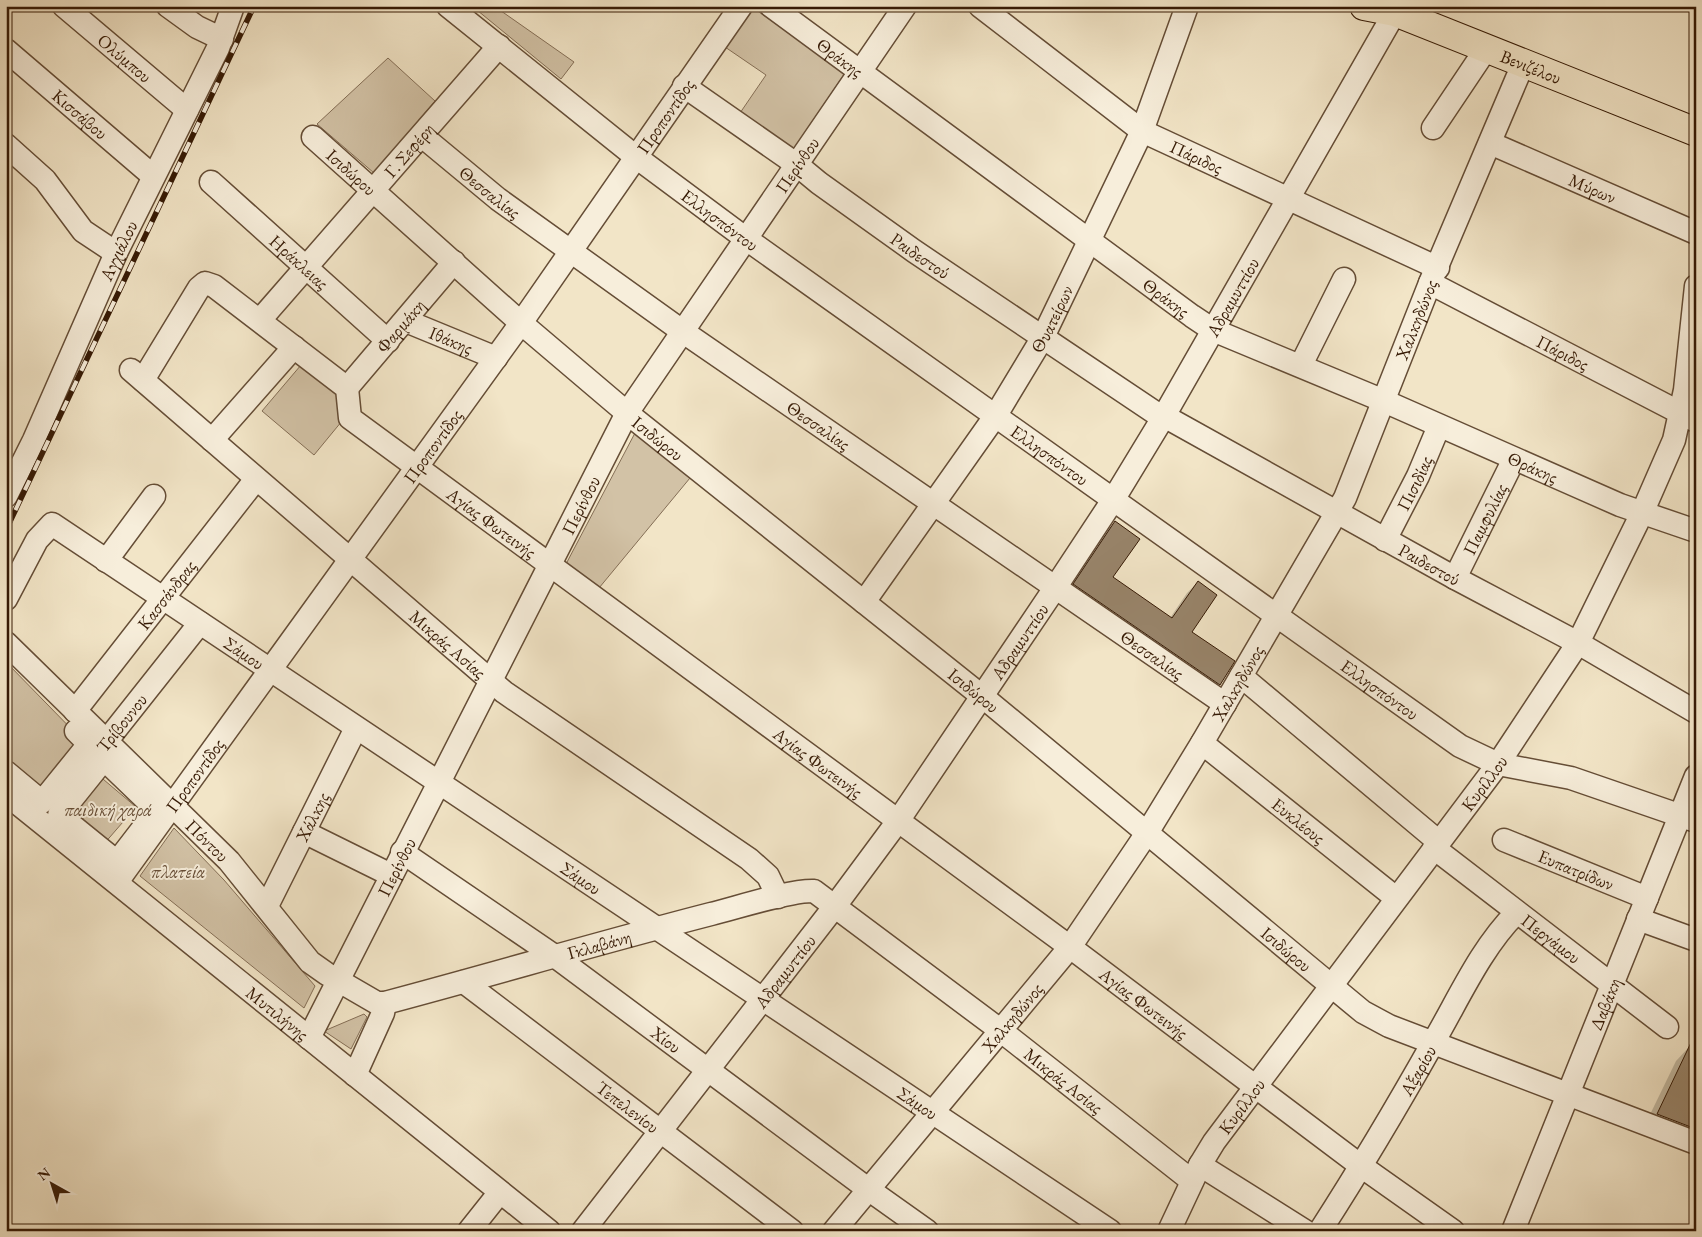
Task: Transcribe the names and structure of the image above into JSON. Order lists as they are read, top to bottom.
{
  "streets": {
    "main road": ["Βενιζέλου"],
    "street": [
      "Θράκης",
      "Ολύμπου",
      "Κισσάβου",
      "Προποντίδος",
      "Γ. Σεφέρη",
      "Πάριδος",
      "Περίνθου",
      "Ισιδώρου",
      "Μύρων",
      "Θεσσαλίας",
      "Ελλησπόντου",
      "Αγχιάλου",
      "Ραιδεστού",
      "Ηράκλειας",
      "Αδραμυττίου",
      "Θυατείρων",
      "Χαλκηδώνος",
      "Φαρμάκη",
      "Ιθάκης",
      "Πισιδίας",
      "Παμφυλίας",
      "Αγίας Φωτεινής",
      "Κασσάνδρας",
      "Μικράς Ασίας",
      "Σάμου",
      "Τρίβουνου",
      "Κυρίλλου",
      "Χάλκης",
      "Ευκλέους",
      "Πόντου",
      "Ευπατρίδων",
      "Περγάμου",
      "Γκλαβάνη",
      "Δαβάκη",
      "Μυτιλήνης",
      "Χίου",
      "Αξαρίου",
      "Τεπελενίου"
    ]
  },
  "crossings": [
    ["Θράκης", "Περίνθου"],
    ["Θράκης", "Αδραμυττίου"],
    ["Θράκης", "Θυατείρων"],
    ["Θράκης", "Χαλκηδώνος"],
    ["Θράκης", "Πισιδίας"],
    ["Θράκης", "Παμφυλίας"],
    ["Θράκης", "Κυρίλλου"],
    ["Ολύμπου", "Αγχιάλου"],
    ["Βενιζέλου", "Αδραμυττίου"],
    ["Βενιζέλου", "Χαλκηδώνος"],
    ["Κισσάβου", "Αγχιάλου"],
    ["Προποντίδος", "Ισιδώρου"],
    ["Προποντίδος", "Θεσσαλίας"],
    ["Προποντίδος", "Ελλησπόντου"],
    ["Προποντίδος", "Ραιδεστού"],
    ["Προποντίδος", "Ιθάκης"],
    ["Προποντίδος", "Αγίας Φωτεινής"],
    ["Προποντίδος", "Μικράς Ασίας"],
    ["Προποντίδος", "Σάμου"],
    ["Προποντίδος", "Πόντου"],
    ["Προποντίδος", "Μυτιλήνης"],
    ["Γ. Σεφέρη", "Ισιδώρου"],
    ["Γ. Σεφέρη", "Θεσσαλίας"],
    ["Γ. Σεφέρη", "Ελλησπόντου"],
    ["Γ. Σεφέρη", "Ηράκλειας"],
    ["Γ. Σεφέρη", "Μικράς Ασίας"],
    ["Πάριδος", "Αδραμυττίου"],
    ["Πάριδος", "Θυατείρων"],
    ["Πάριδος", "Χαλκηδώνος"],
    ["Πάριδος", "Κυρίλλου"],
    ["Περίνθου", "Ισιδώρου"],
    ["Περίνθου", "Θεσσαλίας"],
    ["Περίνθου", "Ελλησπόντου"],
    ["Περίνθου", "Ραιδεστού"],
    ["Περίνθου", "Αγίας Φωτεινής"],
    ["Περίνθου", "Μικράς Ασίας"],
    ["Περίνθου", "Σάμου"],
    ["Περίνθου", "Πόντου"],
    ["Περίνθου", "Μυτιλήνης"],
    ["Περίνθου", "Χίου"],
    ["Ισιδώρου", "Αδραμυττίου"],
    ["Ισιδώρου", "Θυατείρων"],
    ["Ισιδώρου", "Χαλκηδώνος"],
    ["Ισιδώρου", "Φαρμάκη"],
    ["Ισιδώρου", "Κυρίλλου"],
    ["Ισιδώρου", "Δαβάκη"],
    ["Ισιδώρου", "Αξαρίου"],
    ["Μύρων", "Χαλκηδώνος"],
    ["Θεσσαλίας", "Αδραμυττίου"],
    ["Θεσσαλίας", "Θυατείρων"],
    ["Θεσσαλίας", "Χαλκηδώνος"],
    ["Ελλησπόντου", "Αδραμυττίου"],
    ["Ελλησπόντου", "Θυατείρων"],
    ["Ελλησπόντου", "Χαλκηδώνος"],
    ["Ελλησπόντου", "Κυρίλλου"],
    ["Ελλησπόντου", "Δαβάκη"],
    ["Ραιδεστού", "Αδραμυττίου"],
    ["Ραιδεστού", "Θυατείρων"],
    ["Ραιδεστού", "Χαλκηδώνος"],
    ["Ραιδεστού", "Πισιδίας"],
    ["Ραιδεστού", "Παμφυλίας"],
    ["Ραιδεστού", "Κυρίλλου"],
    ["Ηράκλειας", "Φαρμάκη"],
    ["Αδραμυττίου", "Αγίας Φωτεινής"],
    ["Αδραμυττίου", "Μικράς Ασίας"],
    ["Αδραμυττίου", "Σάμου"],
    ["Αδραμυττίου", "Χίου"],
    ["Αδραμυττίου", "Τεπελενίου"],
    ["Χαλκηδώνος", "Αγίας Φωτεινής"],
    ["Χαλκηδώνος", "Μικράς Ασίας"],
    ["Χαλκηδώνος", "Σάμου"],
    ["Χαλκηδώνος", "Ευκλέους"],
    ["Χαλκηδώνος", "Περγάμου"],
    ["Χαλκηδώνος", "Χίου"],
    ["Φαρμάκη", "Ιθάκης"],
    ["Φαρμάκη", "Αγίας Φωτεινής"],
    ["Αγίας Φωτεινής", "Κυρίλλου"],
    ["Αγίας Φωτεινής", "Αξαρίου"],
    ["Κασσάνδρας", "Μικράς Ασίας"],
    ["Κασσάνδρας", "Σάμου"],
    ["Κασσάνδρας", "Πόντου"],
    ["Μικράς Ασίας", "Κυρίλλου"],
    ["Μικράς Ασίας", "Γκλαβάνη"],
    ["Σάμου", "Τρίβουνου"],
    ["Σάμου", "Χάλκης"],
    ["Σάμου", "Γκλαβάνη"],
    ["Τρίβουνου", "Πόντου"],
    ["Τρίβουνου", "Μυτιλήνης"],
    ["Κυρίλλου", "Ευκλέους"],
    ["Κυρίλλου", "Περγάμου"],
    ["Χάλκης", "Πόντου"],
    ["Ευπατρίδων", "Δαβάκη"],
    ["Περγάμου", "Δαβάκη"],
    ["Περγάμου", "Αξαρίου"],
    ["Γκλαβάνη", "Χίου"],
    ["Γκλαβάνη", "Τεπελενίου"]
  ],
  "parks": ["παιδική χαρά", "πλατεία"],
  "north": "top left"
}
